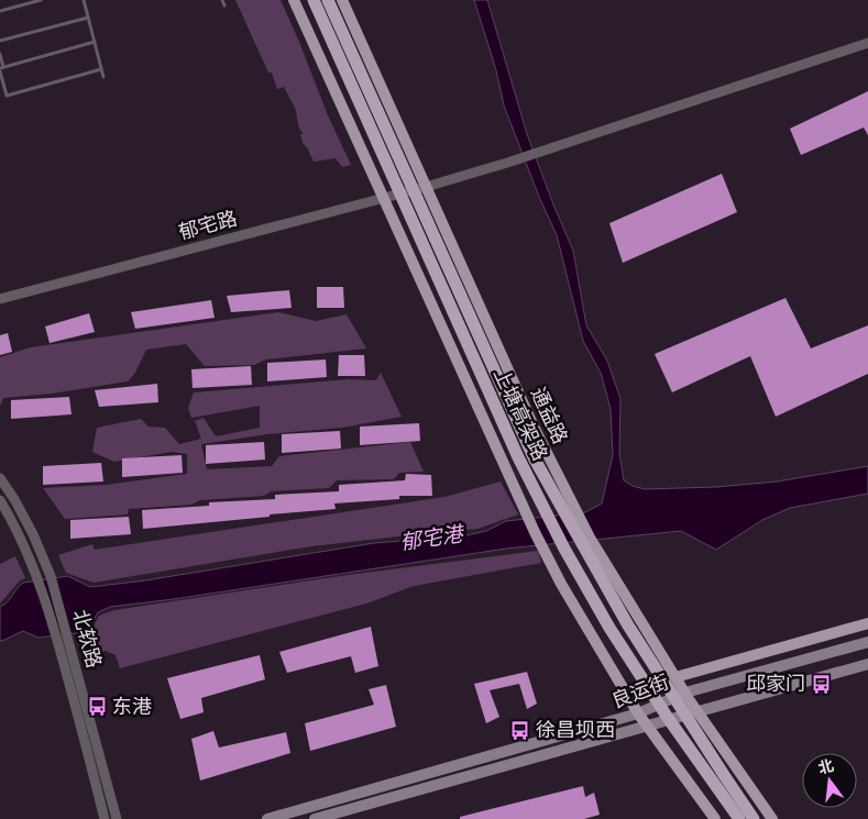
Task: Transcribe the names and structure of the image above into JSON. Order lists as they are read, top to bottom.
{
  "streets": {
    "highway": ["上塘高架路"],
    "main road": ["通益路", "良运街"],
    "street": ["郁宅路", "北软路"]
  },
  "crossings": [
    ["郁宅路", "通益路"],
    ["通益路", "良运街"]
  ],
  "water": ["郁宅港"],
  "places": {
    "bus stop": ["邱家门", "东港", "徐昌坝西"]
  },
  "north": "top"
}
